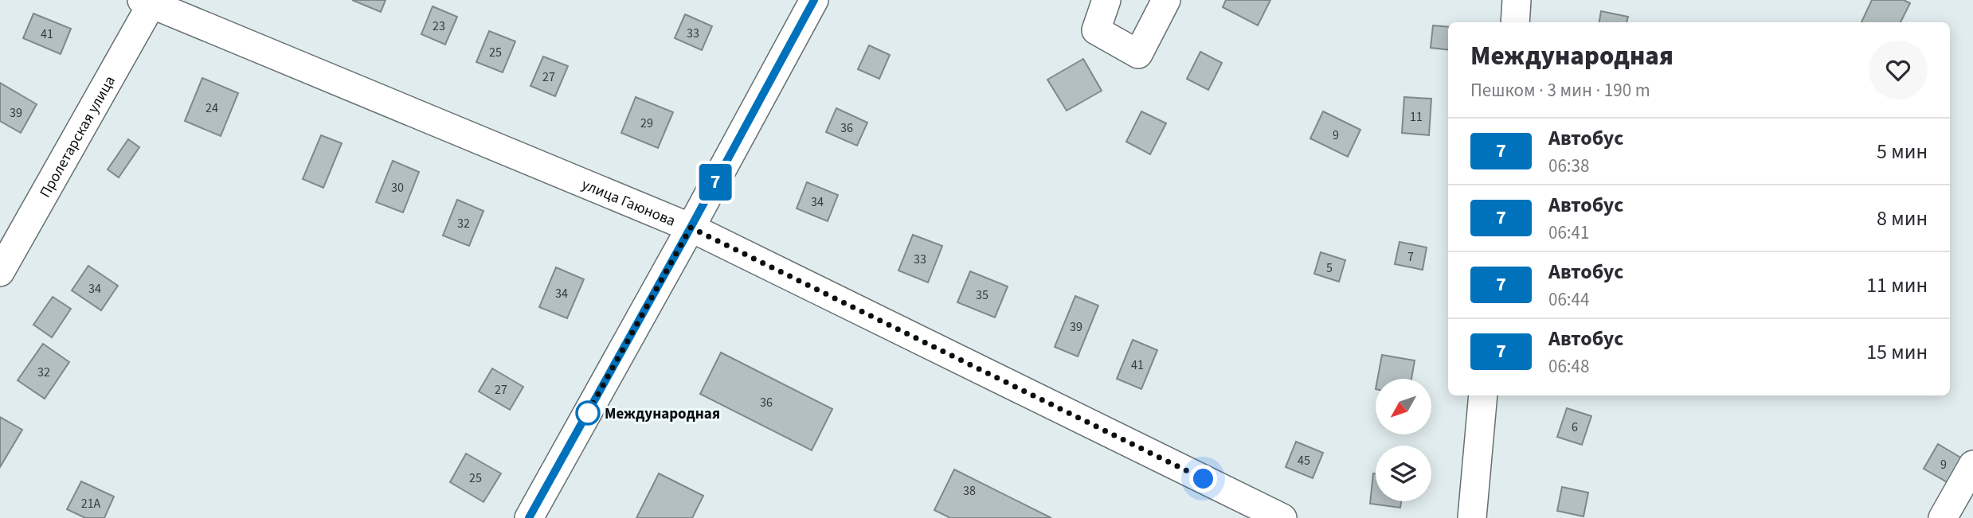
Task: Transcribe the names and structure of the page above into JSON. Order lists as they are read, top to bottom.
{
  "streets": {
    "street": ["Пролетарская улица", "улица Гаюнова"]
  },
  "crossings": [
    ["Пролетарская улица", "улица Гаюнова"]
  ],
  "places": ["Международная"],
  "lines": ["bus line 7"],
  "house_numbers": [
    "23",
    "33",
    "41",
    "25",
    "27",
    "24",
    "39",
    "11",
    "29",
    "36",
    "9",
    "30",
    "34",
    "32",
    "7",
    "33",
    "5",
    "34",
    "34",
    "35",
    "39",
    "41",
    "32",
    "27",
    "36",
    "6",
    "45",
    "9",
    "25",
    "38",
    "21А"
  ],
  "north": "bottom left",
  "page": {
    "on_map": "7",
    "heading": ["Международная", "Пешком · 3 мин · 190 m"],
    "list": [
      {
        "mark": "7",
        "name": "Автобус",
        "note": "06:38",
        "value": "5 мин"
      },
      {
        "mark": "7",
        "name": "Автобус",
        "note": "06:41",
        "value": "8 мин"
      },
      {
        "mark": "7",
        "name": "Автобус",
        "note": "06:44",
        "value": "11 мин"
      },
      {
        "mark": "7",
        "name": "Автобус",
        "note": "06:48",
        "value": "15 мин"
      }
    ]
  }
}
